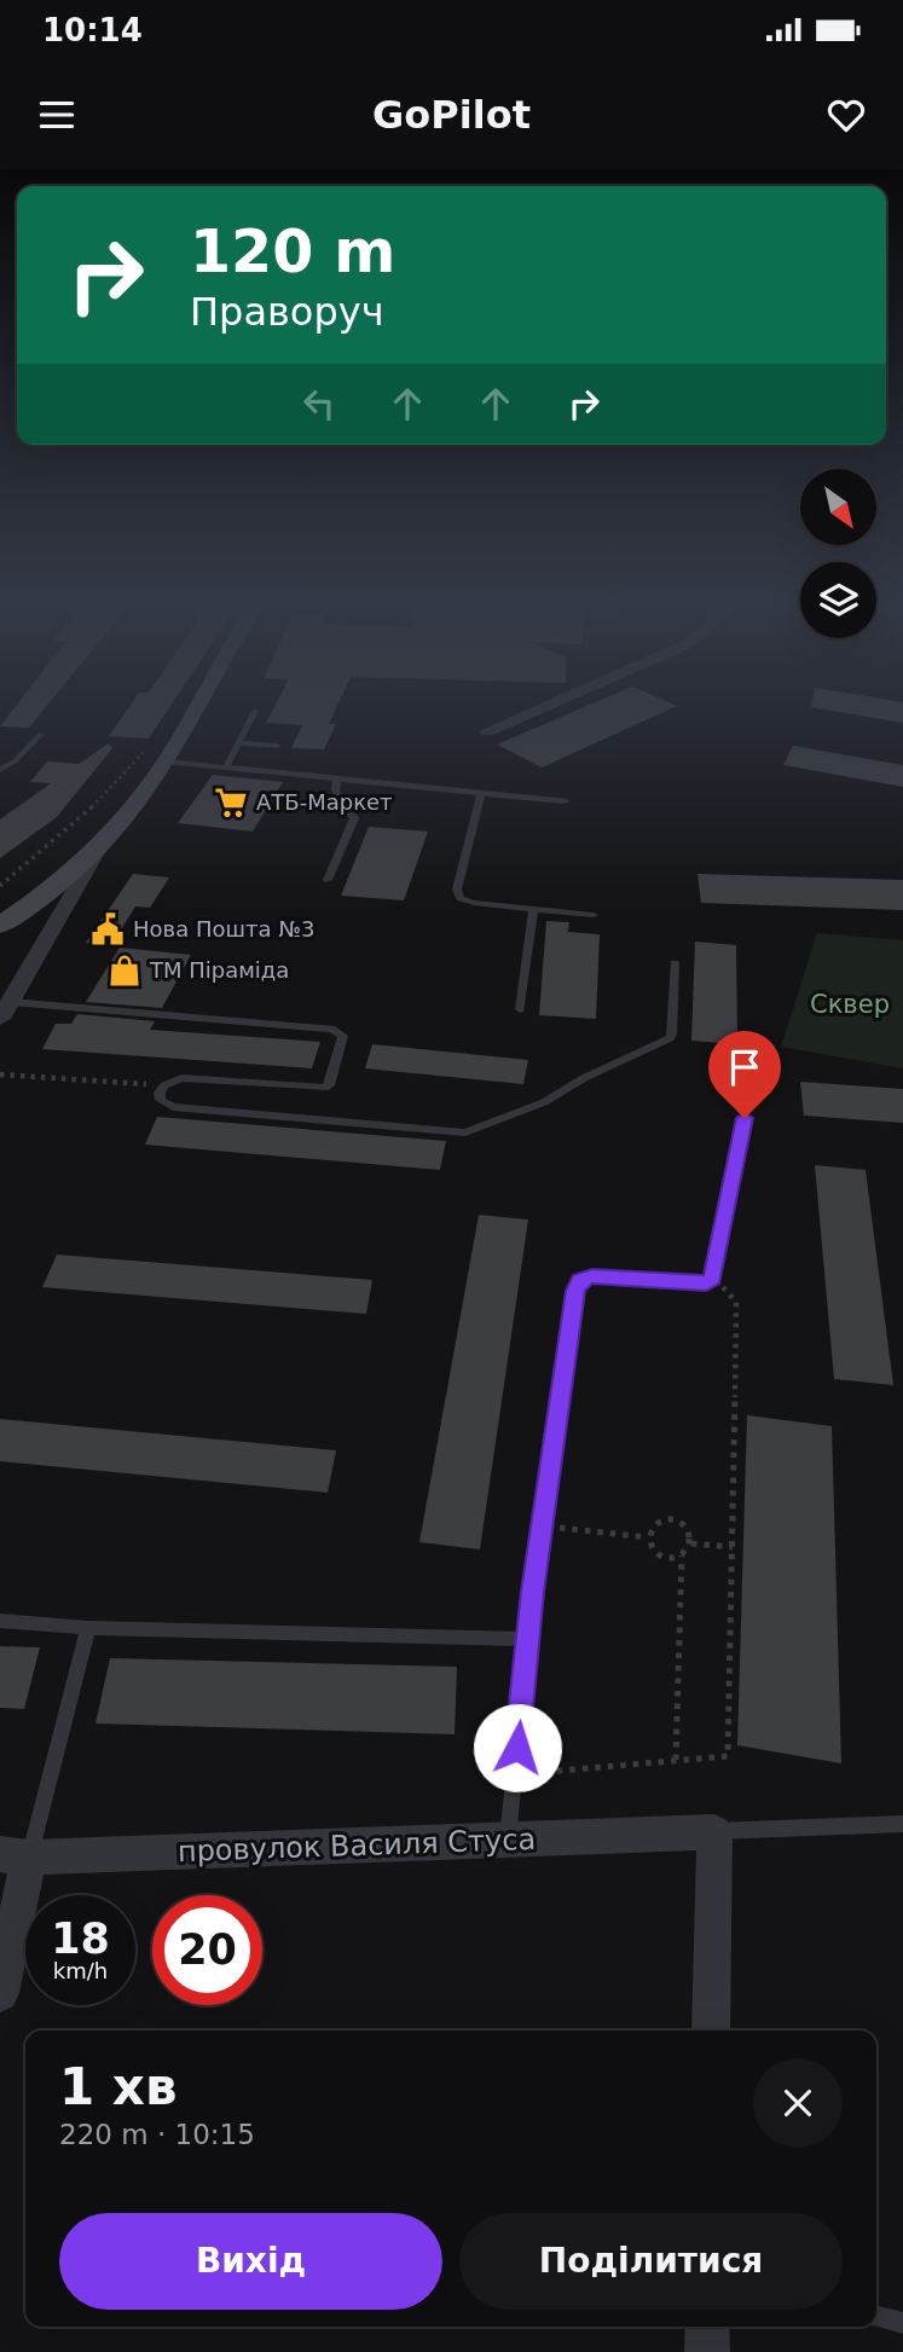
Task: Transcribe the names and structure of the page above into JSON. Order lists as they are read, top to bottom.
{
  "streets": {
    "street": ["провулок Василя Стуса"]
  },
  "parks": ["Сквер"],
  "places": {
    "supermarket": ["АТБ-Маркет"],
    "public building": ["Нова Пошта №3"],
    "shop": ["ТМ Піраміда"]
  },
  "north": "bottom right",
  "page": {
    "status": "10:14",
    "header": "GoPilot",
    "turn": ["120 m", "Праворуч"],
    "speed": "18 km/h",
    "limit": "20",
    "heading": ["1 хв", "220 m · 10:15"],
    "buttons": ["Вихід", "Поділитися"]
  }
}
